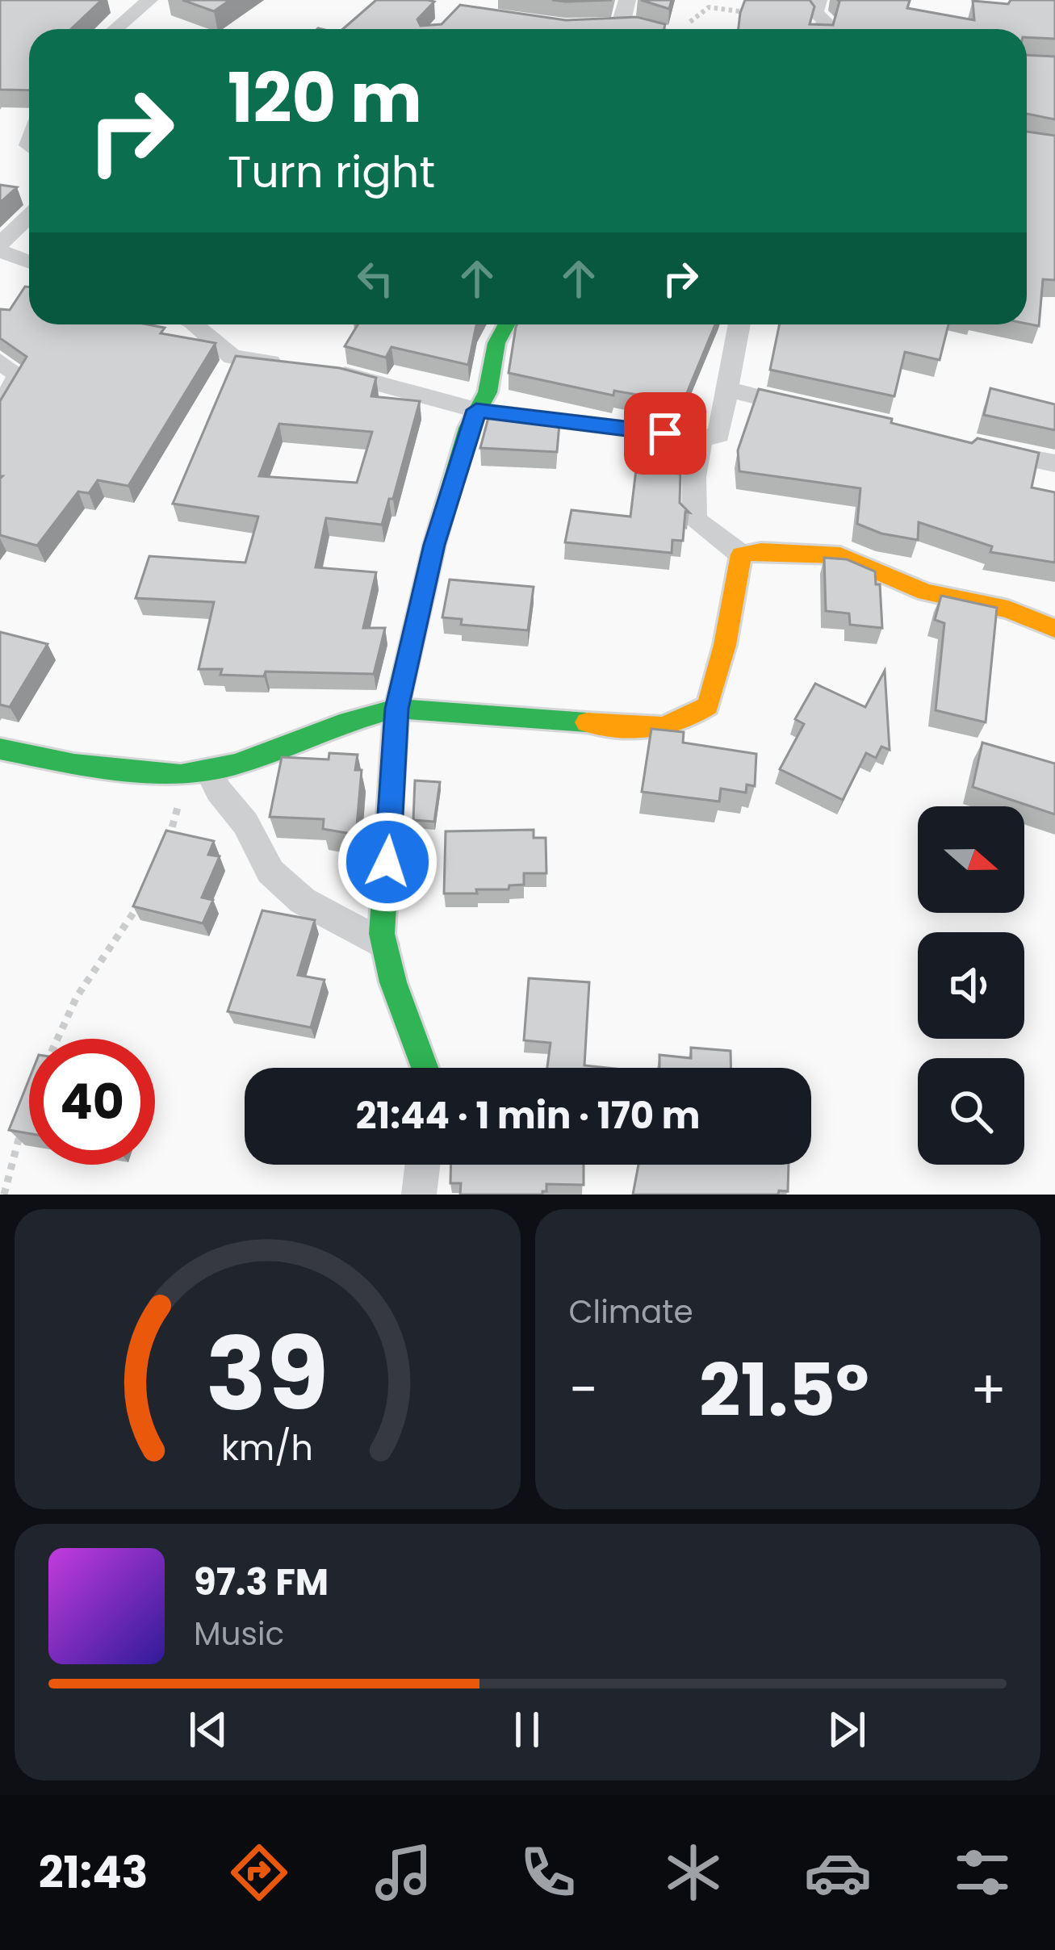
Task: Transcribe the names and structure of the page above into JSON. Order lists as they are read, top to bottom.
{
  "north": "right",
  "page": {
    "turn": ["120 m", "Turn right"],
    "limit": "40",
    "trip": "21:44 · 1 min · 170 m",
    "tile": "Climate",
    "heat": ["−", "21.5°", "+"],
    "song": ["97.3 FM", "Music"],
    "tabs": "21:43",
    "gauge": ["39", "km/h"]
  }
}
